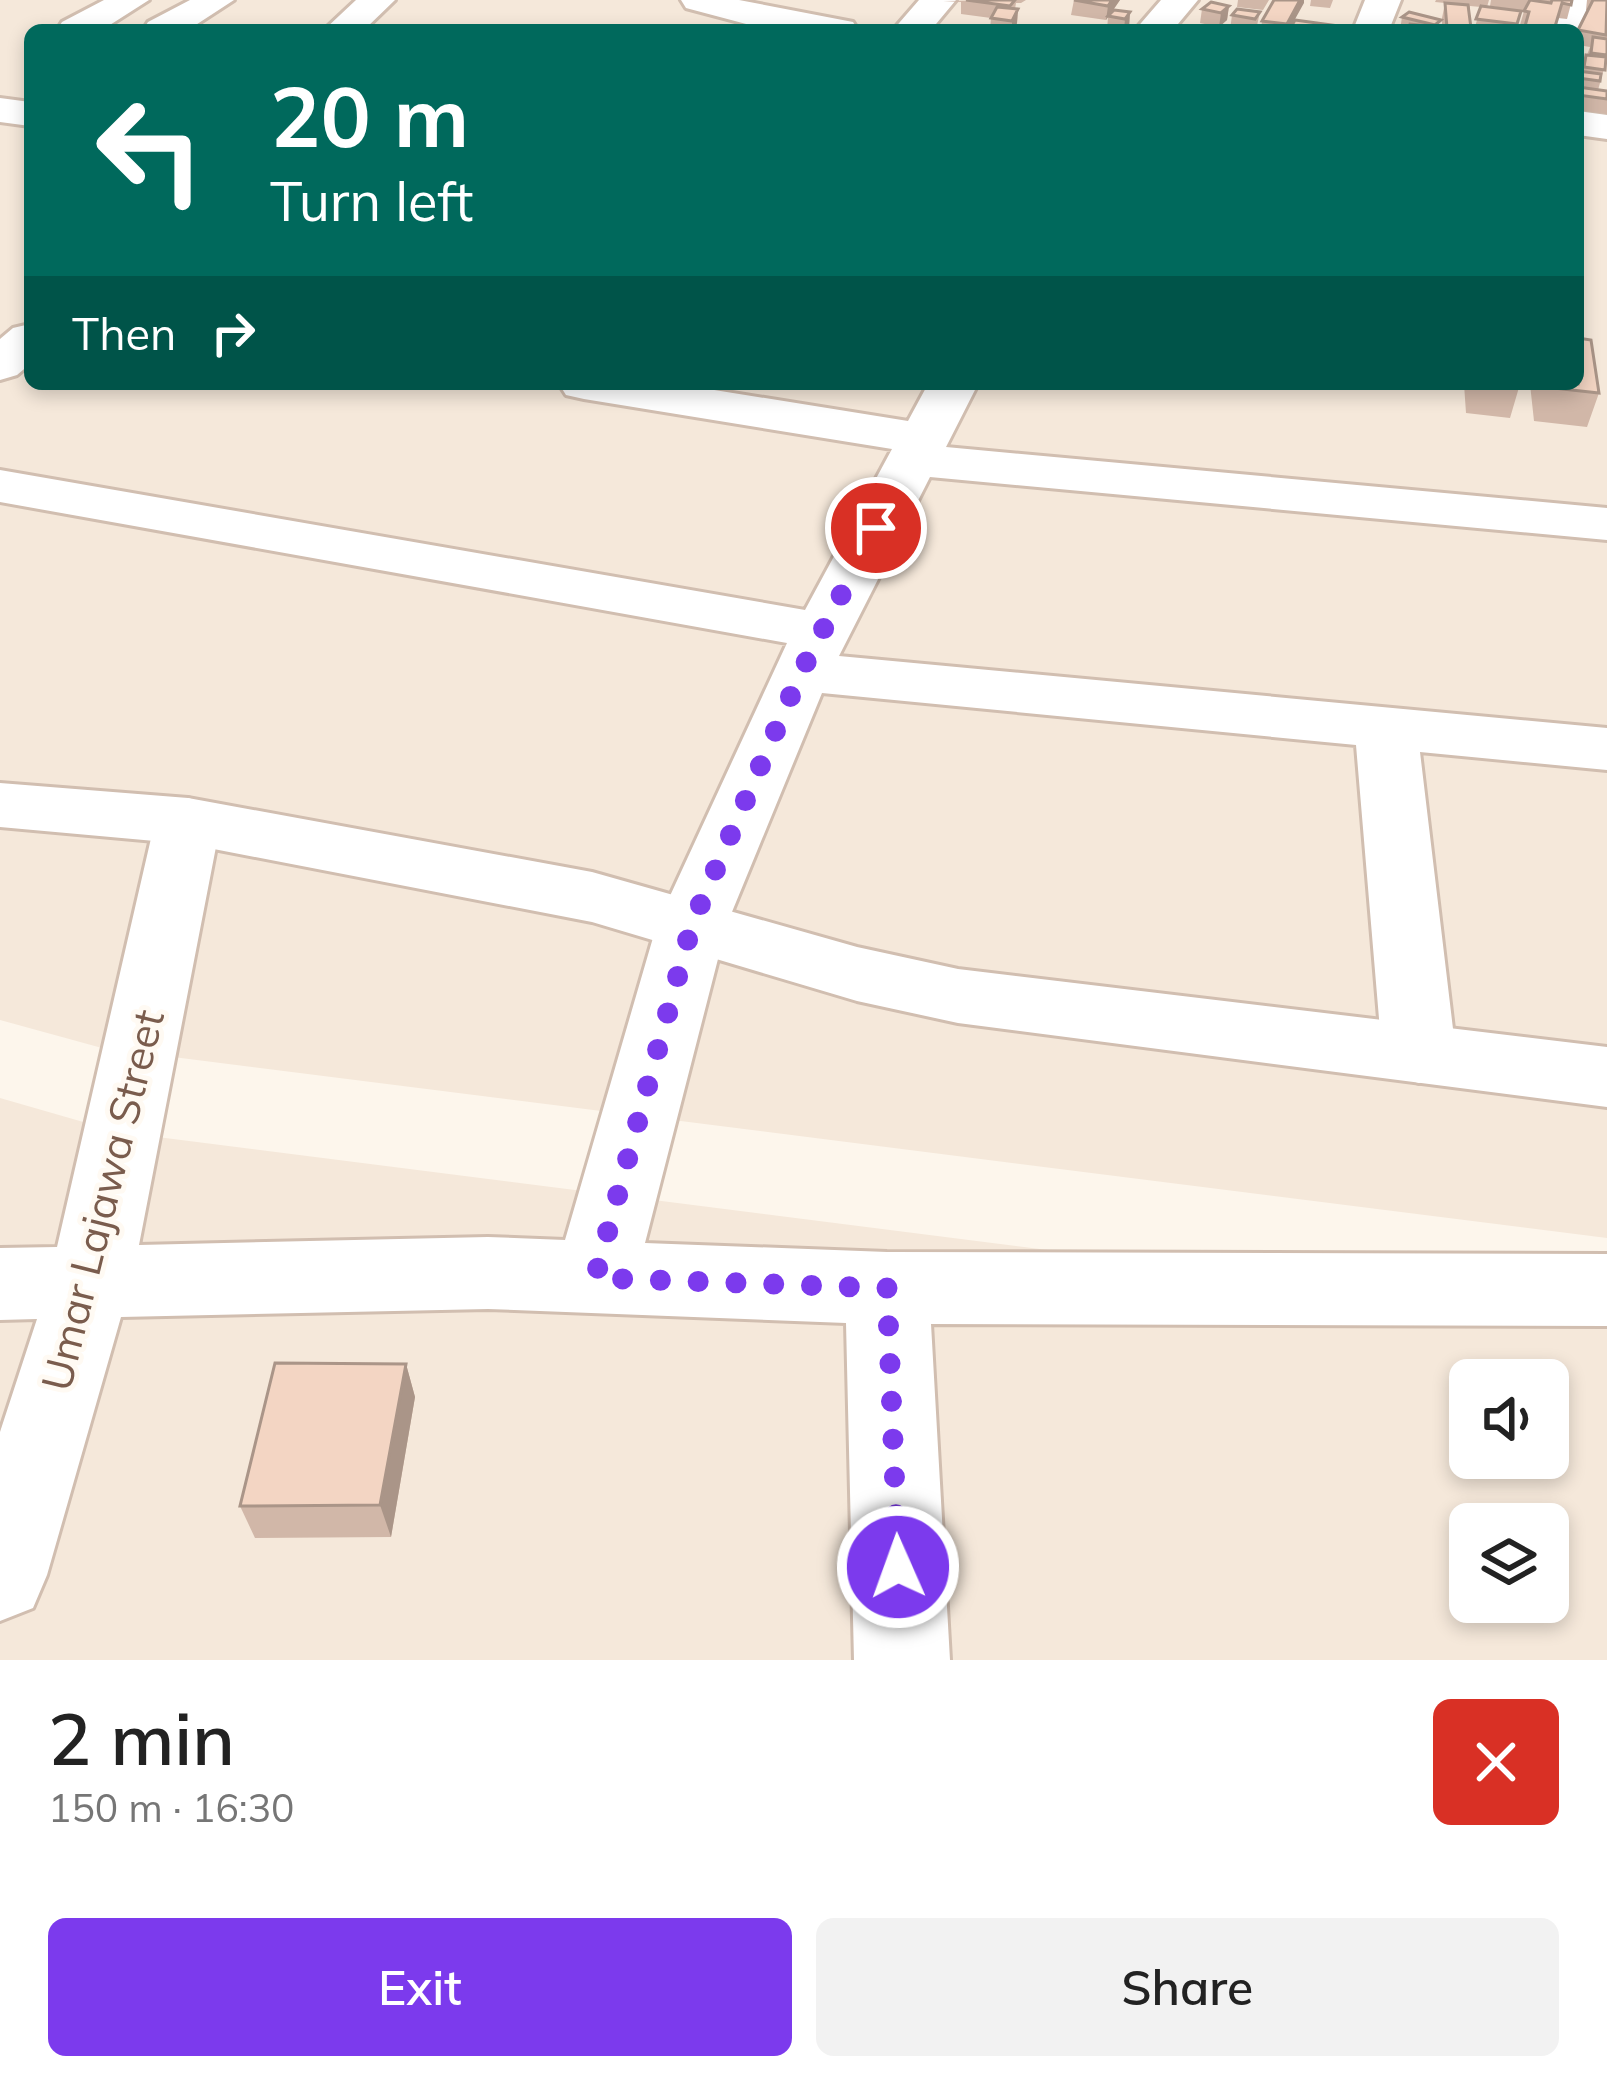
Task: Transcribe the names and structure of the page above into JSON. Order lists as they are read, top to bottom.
{
  "streets": {
    "street": ["Umar Lajawa Street"]
  },
  "page": {
    "turn": ["20 m", "Turn left"],
    "then": "Then",
    "heading": ["2 min", "150 m · 16:30"],
    "buttons": ["Exit", "Share"]
  }
}
